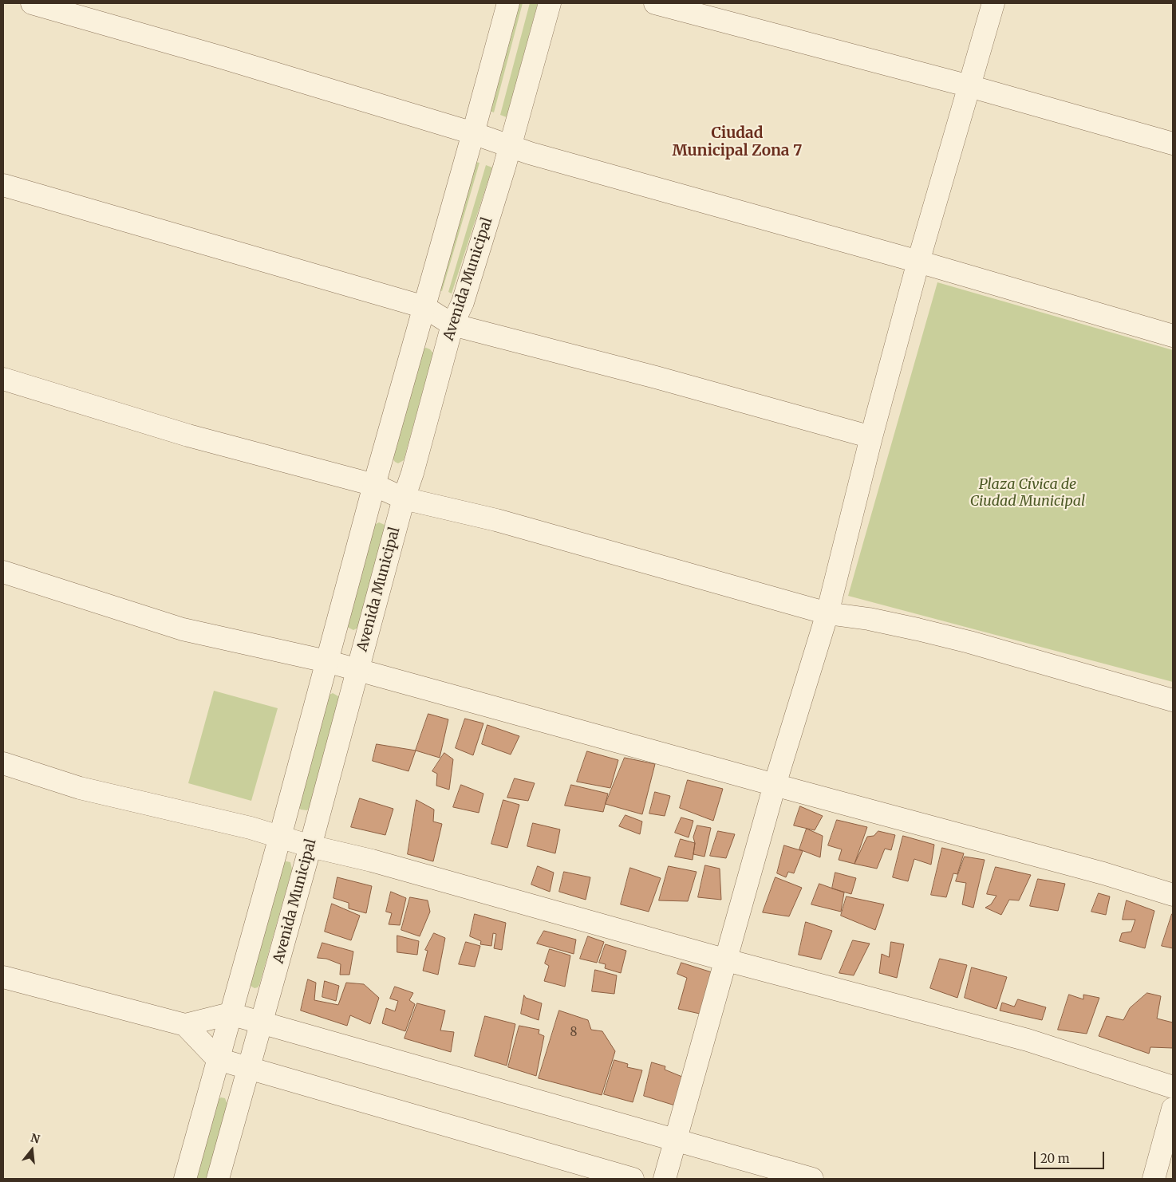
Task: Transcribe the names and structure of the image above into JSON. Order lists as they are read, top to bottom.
{
  "streets": {
    "street": ["Avenida Municipal"]
  },
  "districts": ["Ciudad Municipal Zona 7"],
  "parks": ["Plaza Cívica de Ciudad Municipal"],
  "house_numbers": ["8"],
  "scale_bar": "20 m",
  "north": "top"
}
